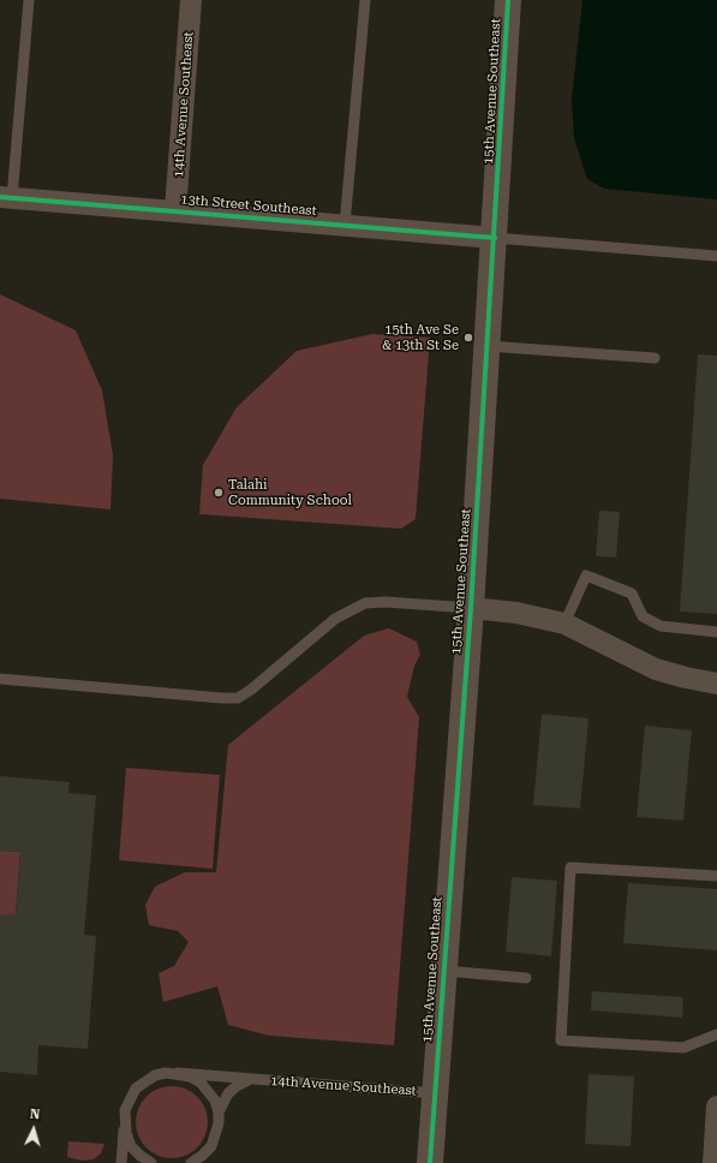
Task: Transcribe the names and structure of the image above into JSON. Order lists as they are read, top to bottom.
{
  "streets": {
    "street": ["15th Avenue Southeast", "14th Avenue Southeast", "13th Street Southeast"]
  },
  "crossings": [
    ["15th Avenue Southeast", "14th Avenue Southeast"],
    ["15th Avenue Southeast", "13th Street Southeast"],
    ["14th Avenue Southeast", "13th Street Southeast"]
  ],
  "places": ["15th Ave Se & 13th St Se", "Talahi Community School"],
  "north": "top"
}
